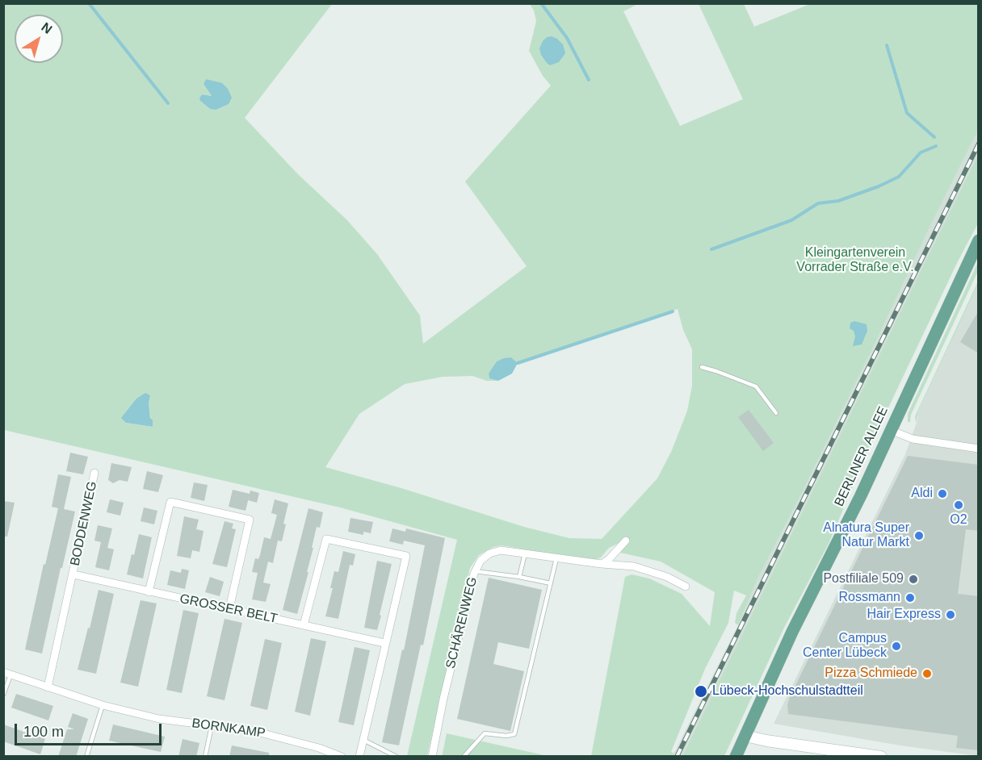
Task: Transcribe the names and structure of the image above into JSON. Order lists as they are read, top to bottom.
{
  "streets": {
    "main road": ["BERLINER ALLEE"],
    "street": [
      "BODDENWEG",
      "GROSSER BELT",
      "SCHÄRENWEG",
      "BORNKAMP"
    ]
  },
  "crossings": [
    ["BODDENWEG", "GROSSER BELT"]
  ],
  "parks": ["Kleingartenverein Vorrader Straße e.V."],
  "places": [
    "Aldi",
    "O2",
    "Alnatura Super Natur Markt",
    "Postfiliale 509",
    "Rossmann",
    "Hair Express",
    "Campus Center Lübeck",
    "Pizza Schmiede",
    "Lübeck-Hochschulstadtteil"
  ],
  "scale_bar": "100 m",
  "north": "top right"
}
